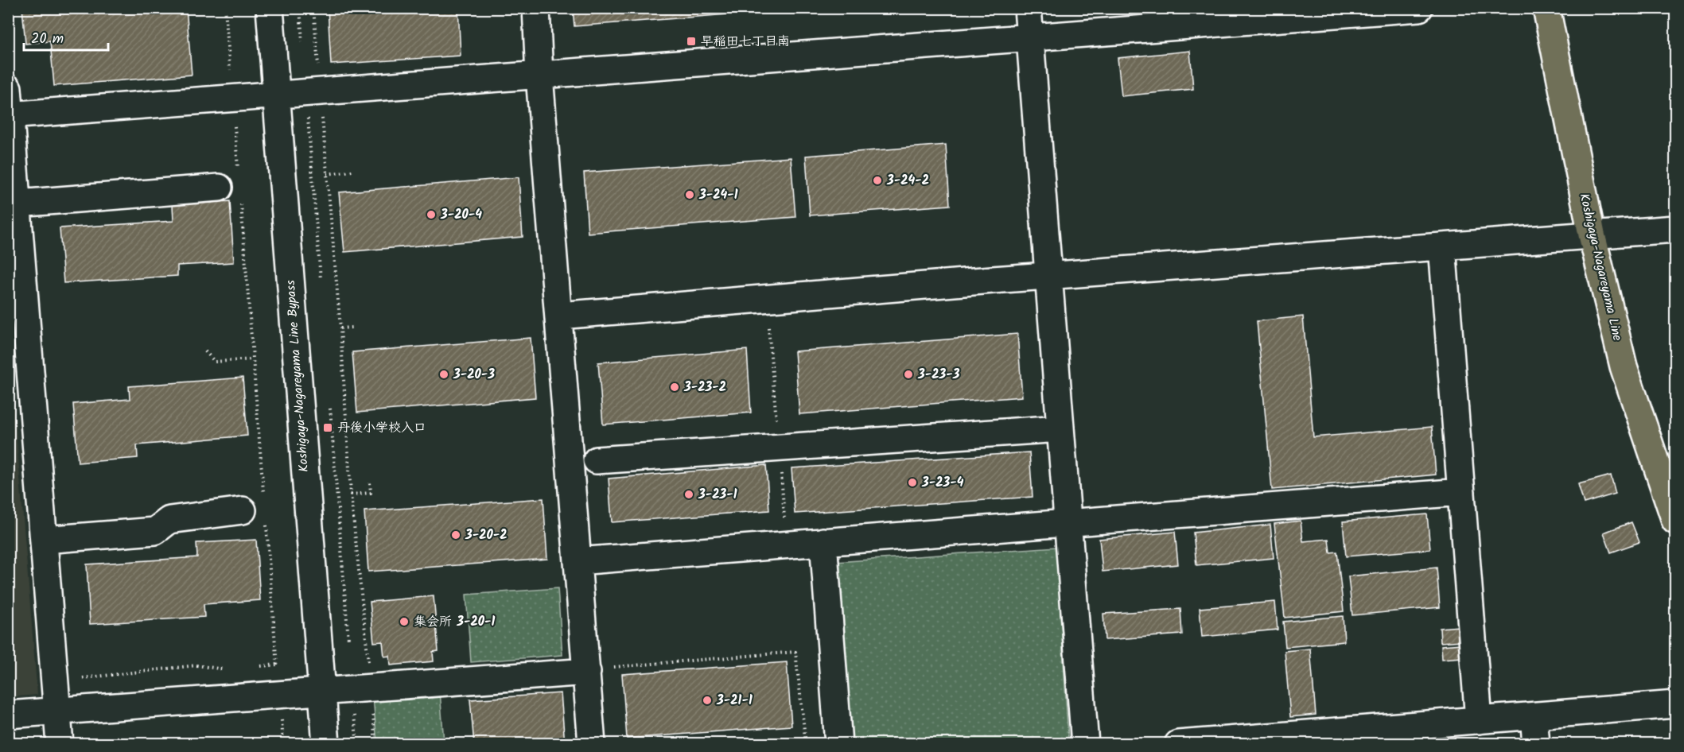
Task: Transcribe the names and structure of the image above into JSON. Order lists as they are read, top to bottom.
{
  "streets": {
    "main road": ["Koshigaya-Nagareyama Line"],
    "street": ["Koshigaya-Nagareyama Line Bypass"]
  },
  "places": {
    "transit": ["早稲田七丁目南", "丹後小学校入口"],
    "other": [
      "3-24-2",
      "3-24-1",
      "3-20-4",
      "3-20-3",
      "3-23-3",
      "3-23-2",
      "3-23-4",
      "3-23-1",
      "3-20-2",
      "集会所 3-20-1",
      "3-21-1"
    ]
  },
  "scale_bar": "20 m"
}
